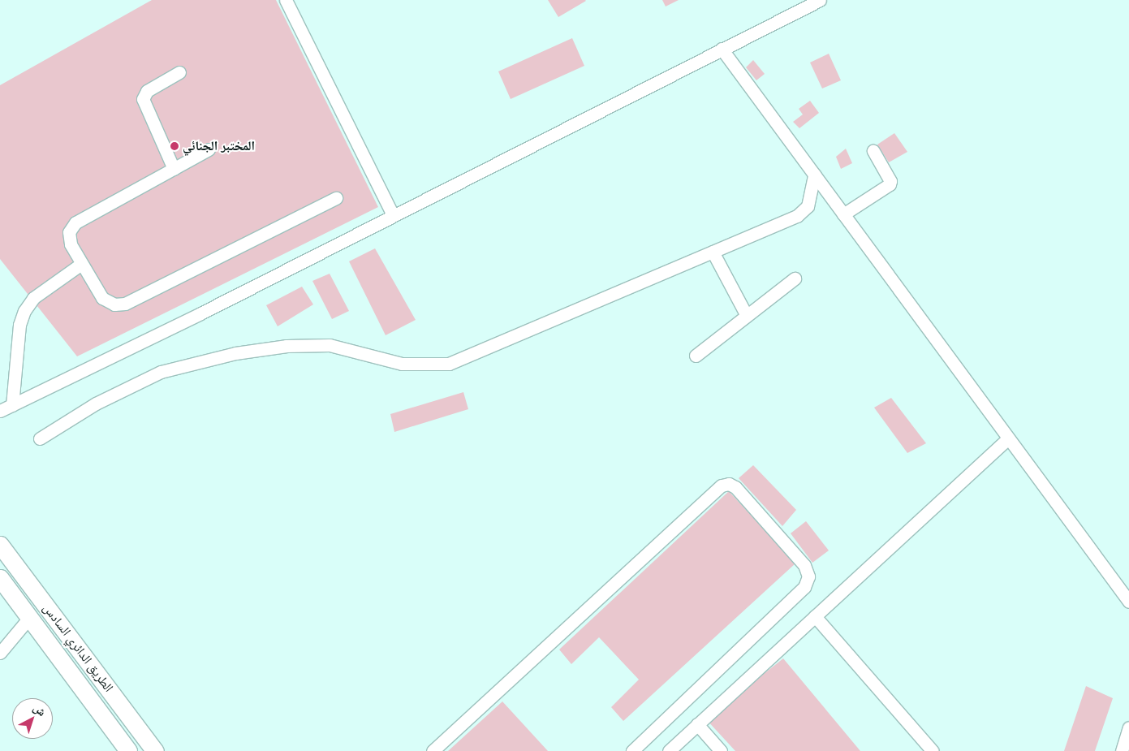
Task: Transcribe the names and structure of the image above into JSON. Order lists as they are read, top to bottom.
{
  "streets": {
    "highway": ["الطريق الدائري السادس"]
  },
  "places": ["المختبر الجنائي"],
  "north": "top right"
}
